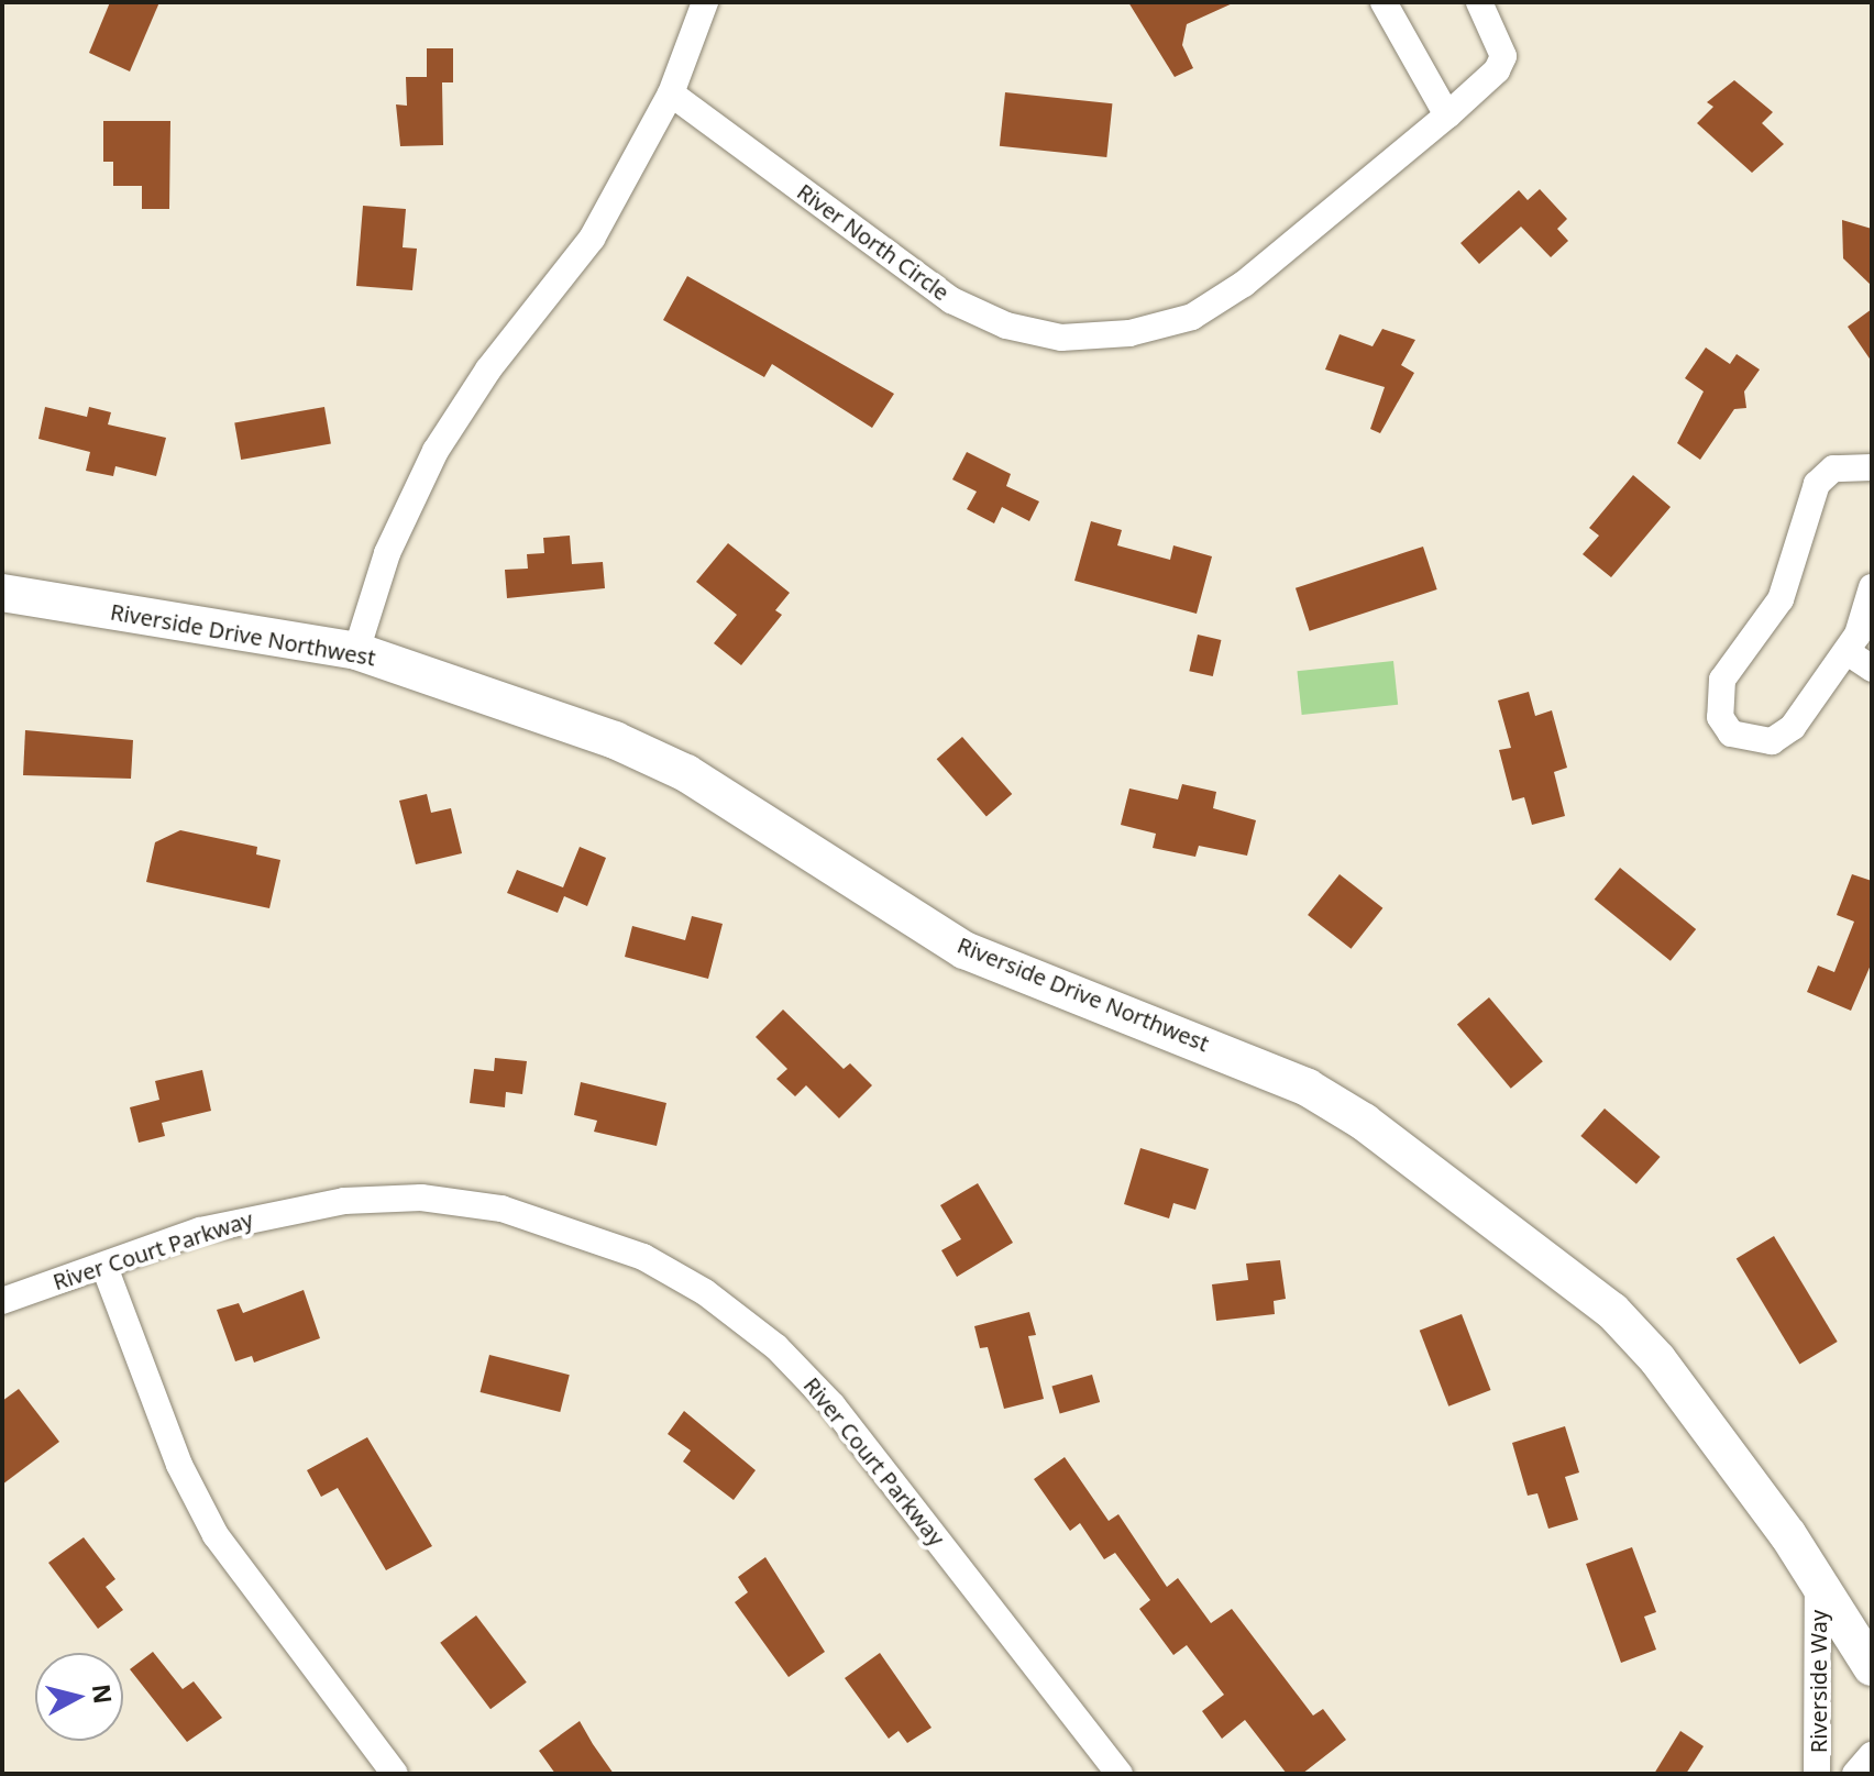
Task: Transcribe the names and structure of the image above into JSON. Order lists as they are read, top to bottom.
{
  "streets": {
    "street": [
      "River North Circle",
      "Riverside Drive Northwest",
      "River Court Parkway",
      "Riverside Way"
    ]
  },
  "crossings": [
    ["Riverside Drive Northwest", "Riverside Way"]
  ],
  "north": "right"
}
